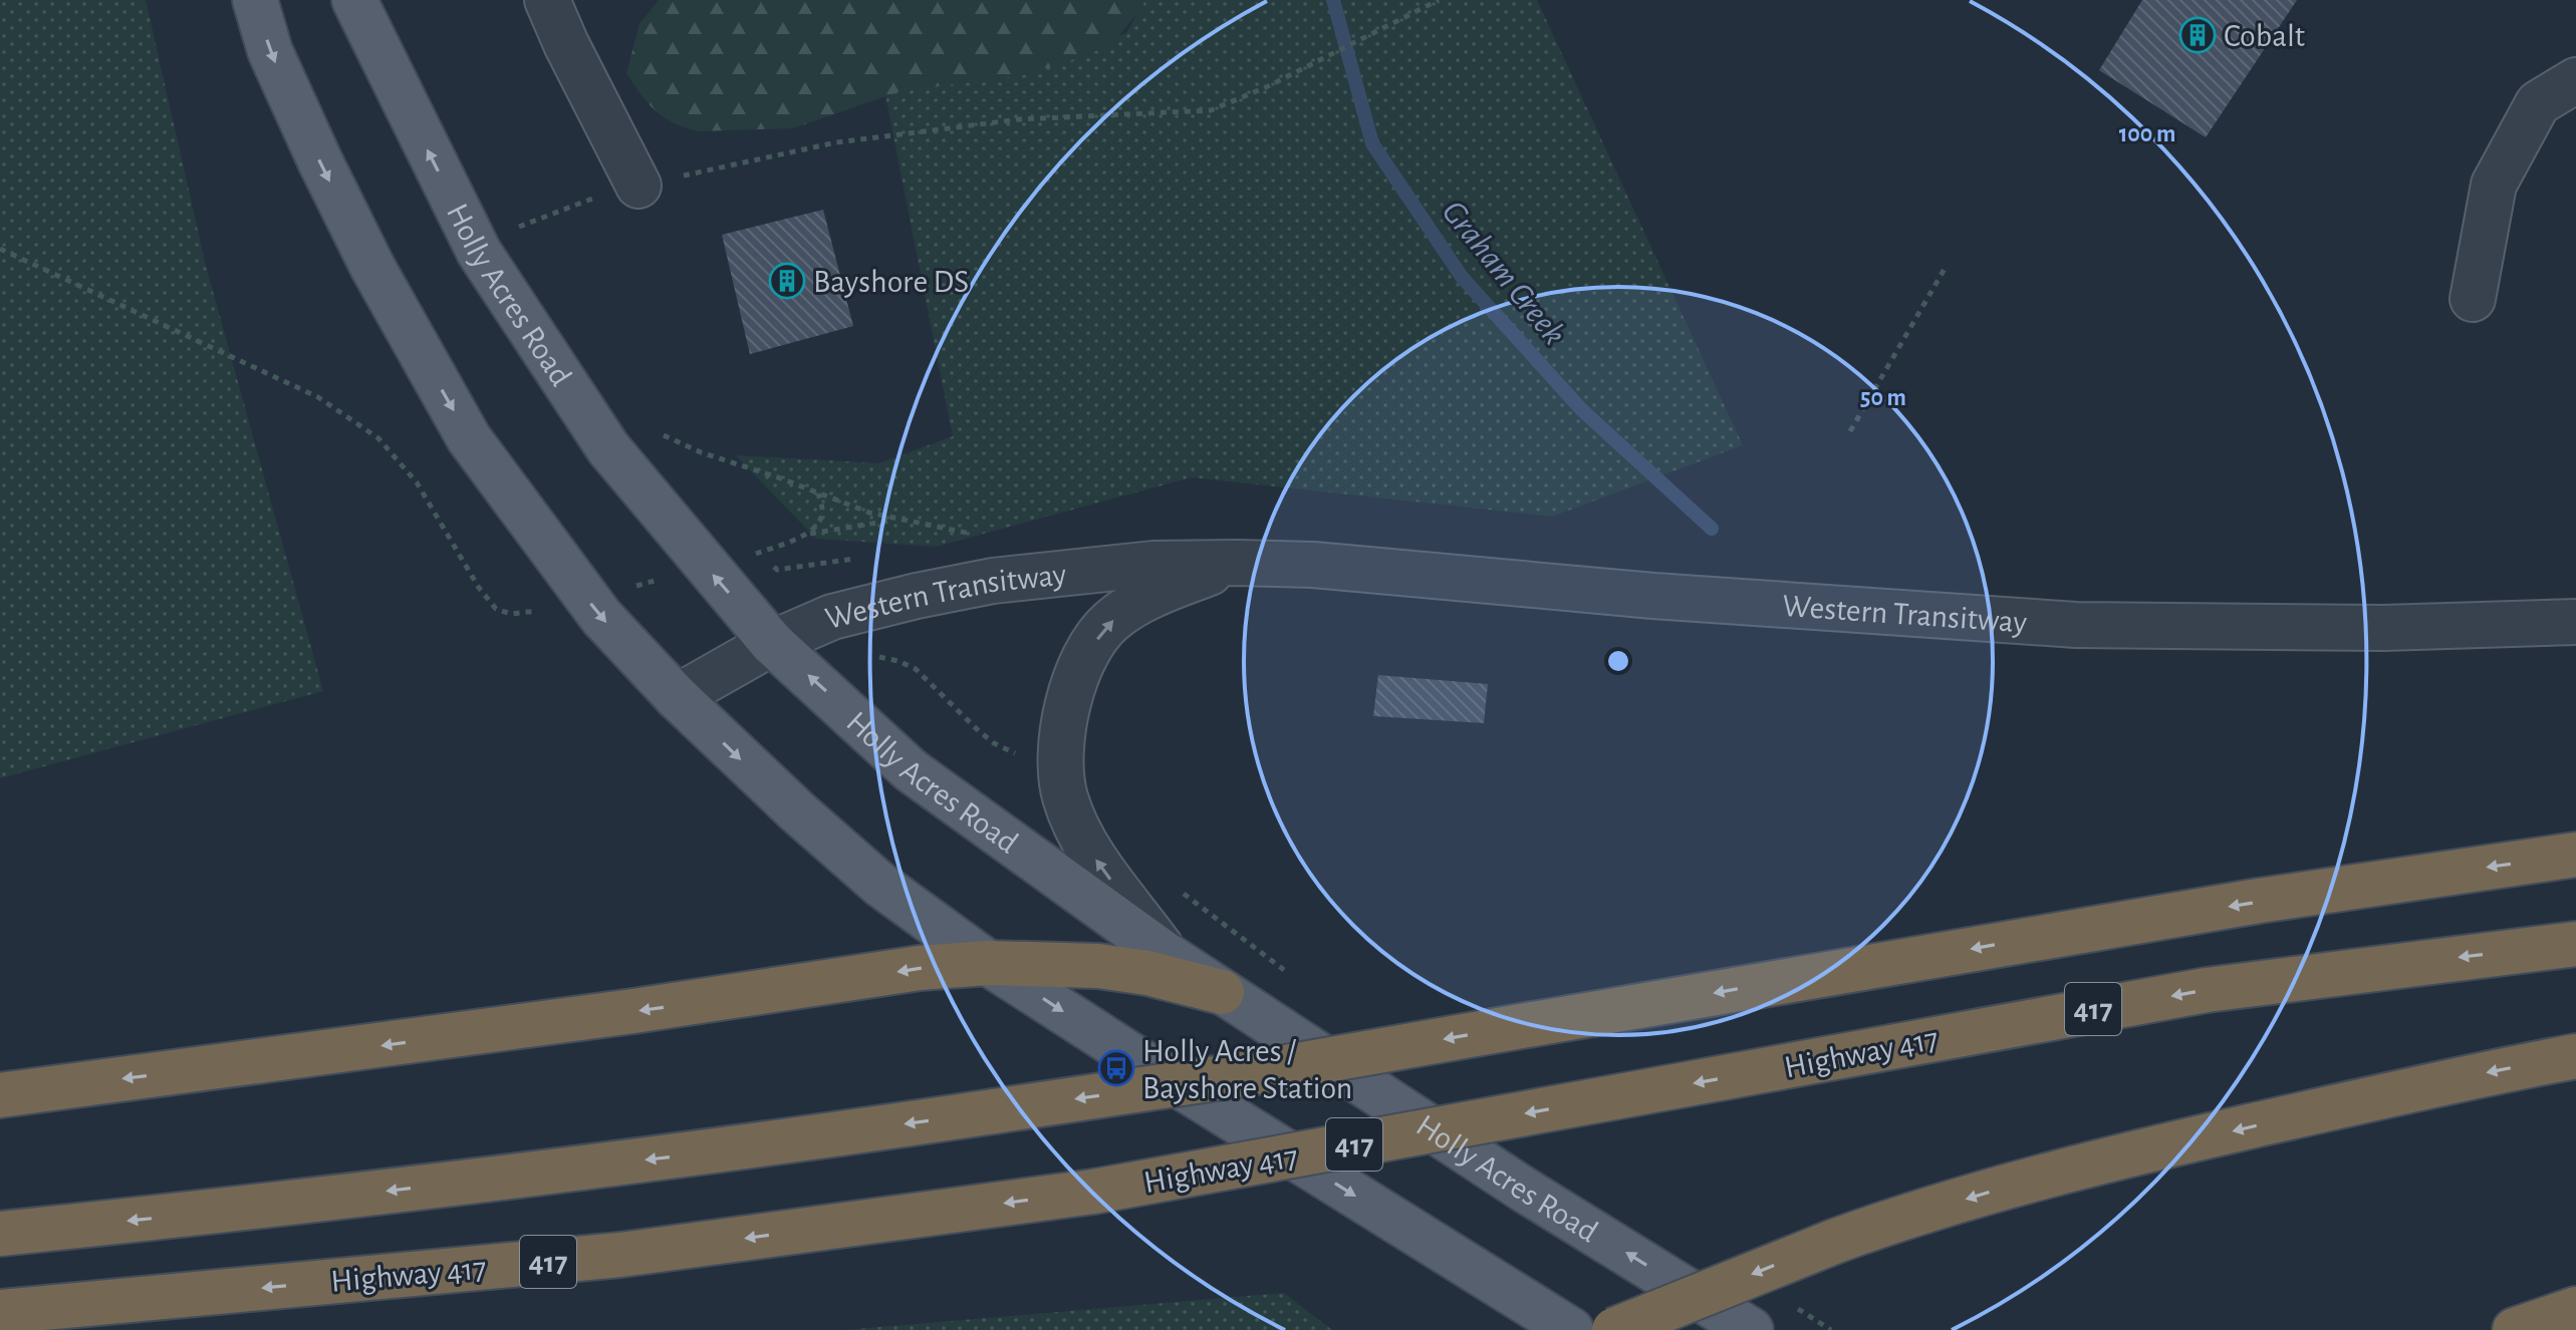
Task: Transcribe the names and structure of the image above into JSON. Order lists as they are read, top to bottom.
{
  "streets": {
    "highway": ["417", "Highway 417"],
    "main road": ["Holly Acres Road"],
    "street": ["Western Transitway"]
  },
  "crossings": [
    ["Holly Acres Road", "Western Transitway"]
  ],
  "water": ["Graham Creek"],
  "places": {
    "building": ["Cobalt", "Bayshore DS"],
    "bus stop": ["Holly Acres / Bayshore Station"]
  },
  "rings": ["100 m", "50 m"]
}
